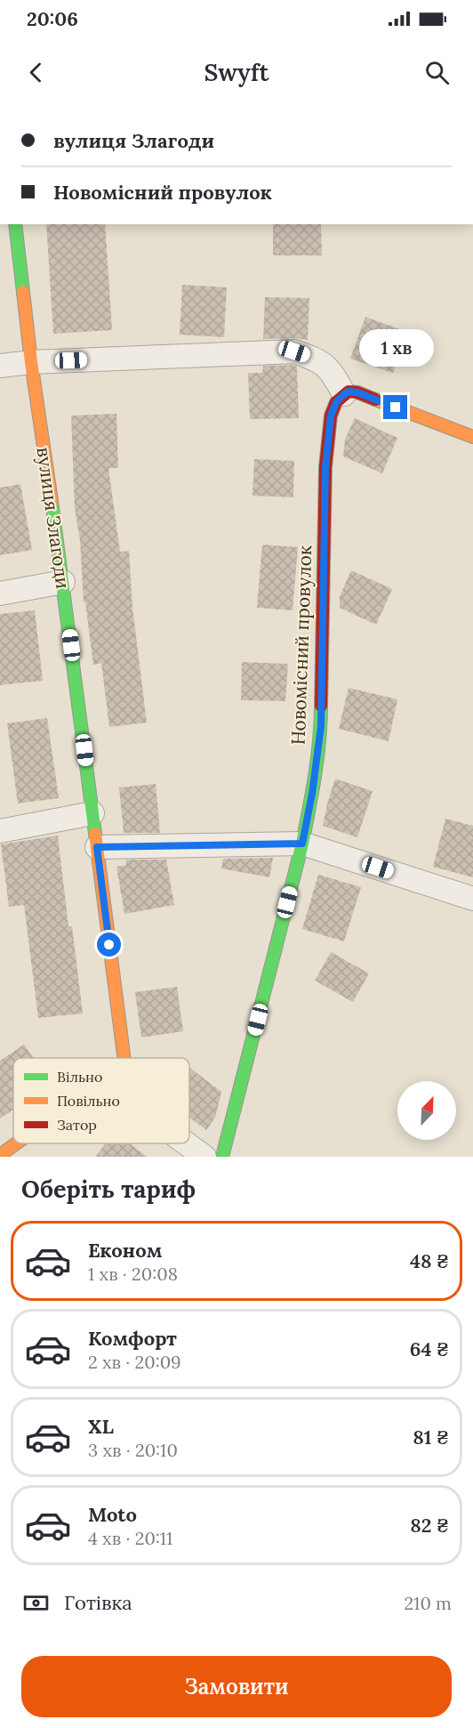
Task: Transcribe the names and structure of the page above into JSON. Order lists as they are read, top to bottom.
{
  "streets": {
    "street": ["вулиця Злагоди", "Новомісний провулок"]
  },
  "legend": ["Вільно", "Повільно", "Затор"],
  "north": "top right",
  "page": {
    "status": "20:06",
    "header": "Swyft",
    "banner": ["вулиця Злагоди", "Новомісний провулок"],
    "bubble": "1 хв",
    "heading": "Оберіть тариф",
    "list": [
      {
        "name": "Економ",
        "note": "1 хв · 20:08",
        "value": "48 ₴"
      },
      {
        "name": "Комфорт",
        "note": "2 хв · 20:09",
        "value": "64 ₴"
      },
      {
        "name": "XL",
        "note": "3 хв · 20:10",
        "value": "81 ₴"
      },
      {
        "name": "Moto",
        "note": "4 хв · 20:11",
        "value": "82 ₴"
      }
    ],
    "pay": ["Готівка", "210 m"],
    "buttons": "Замовити"
  }
}
